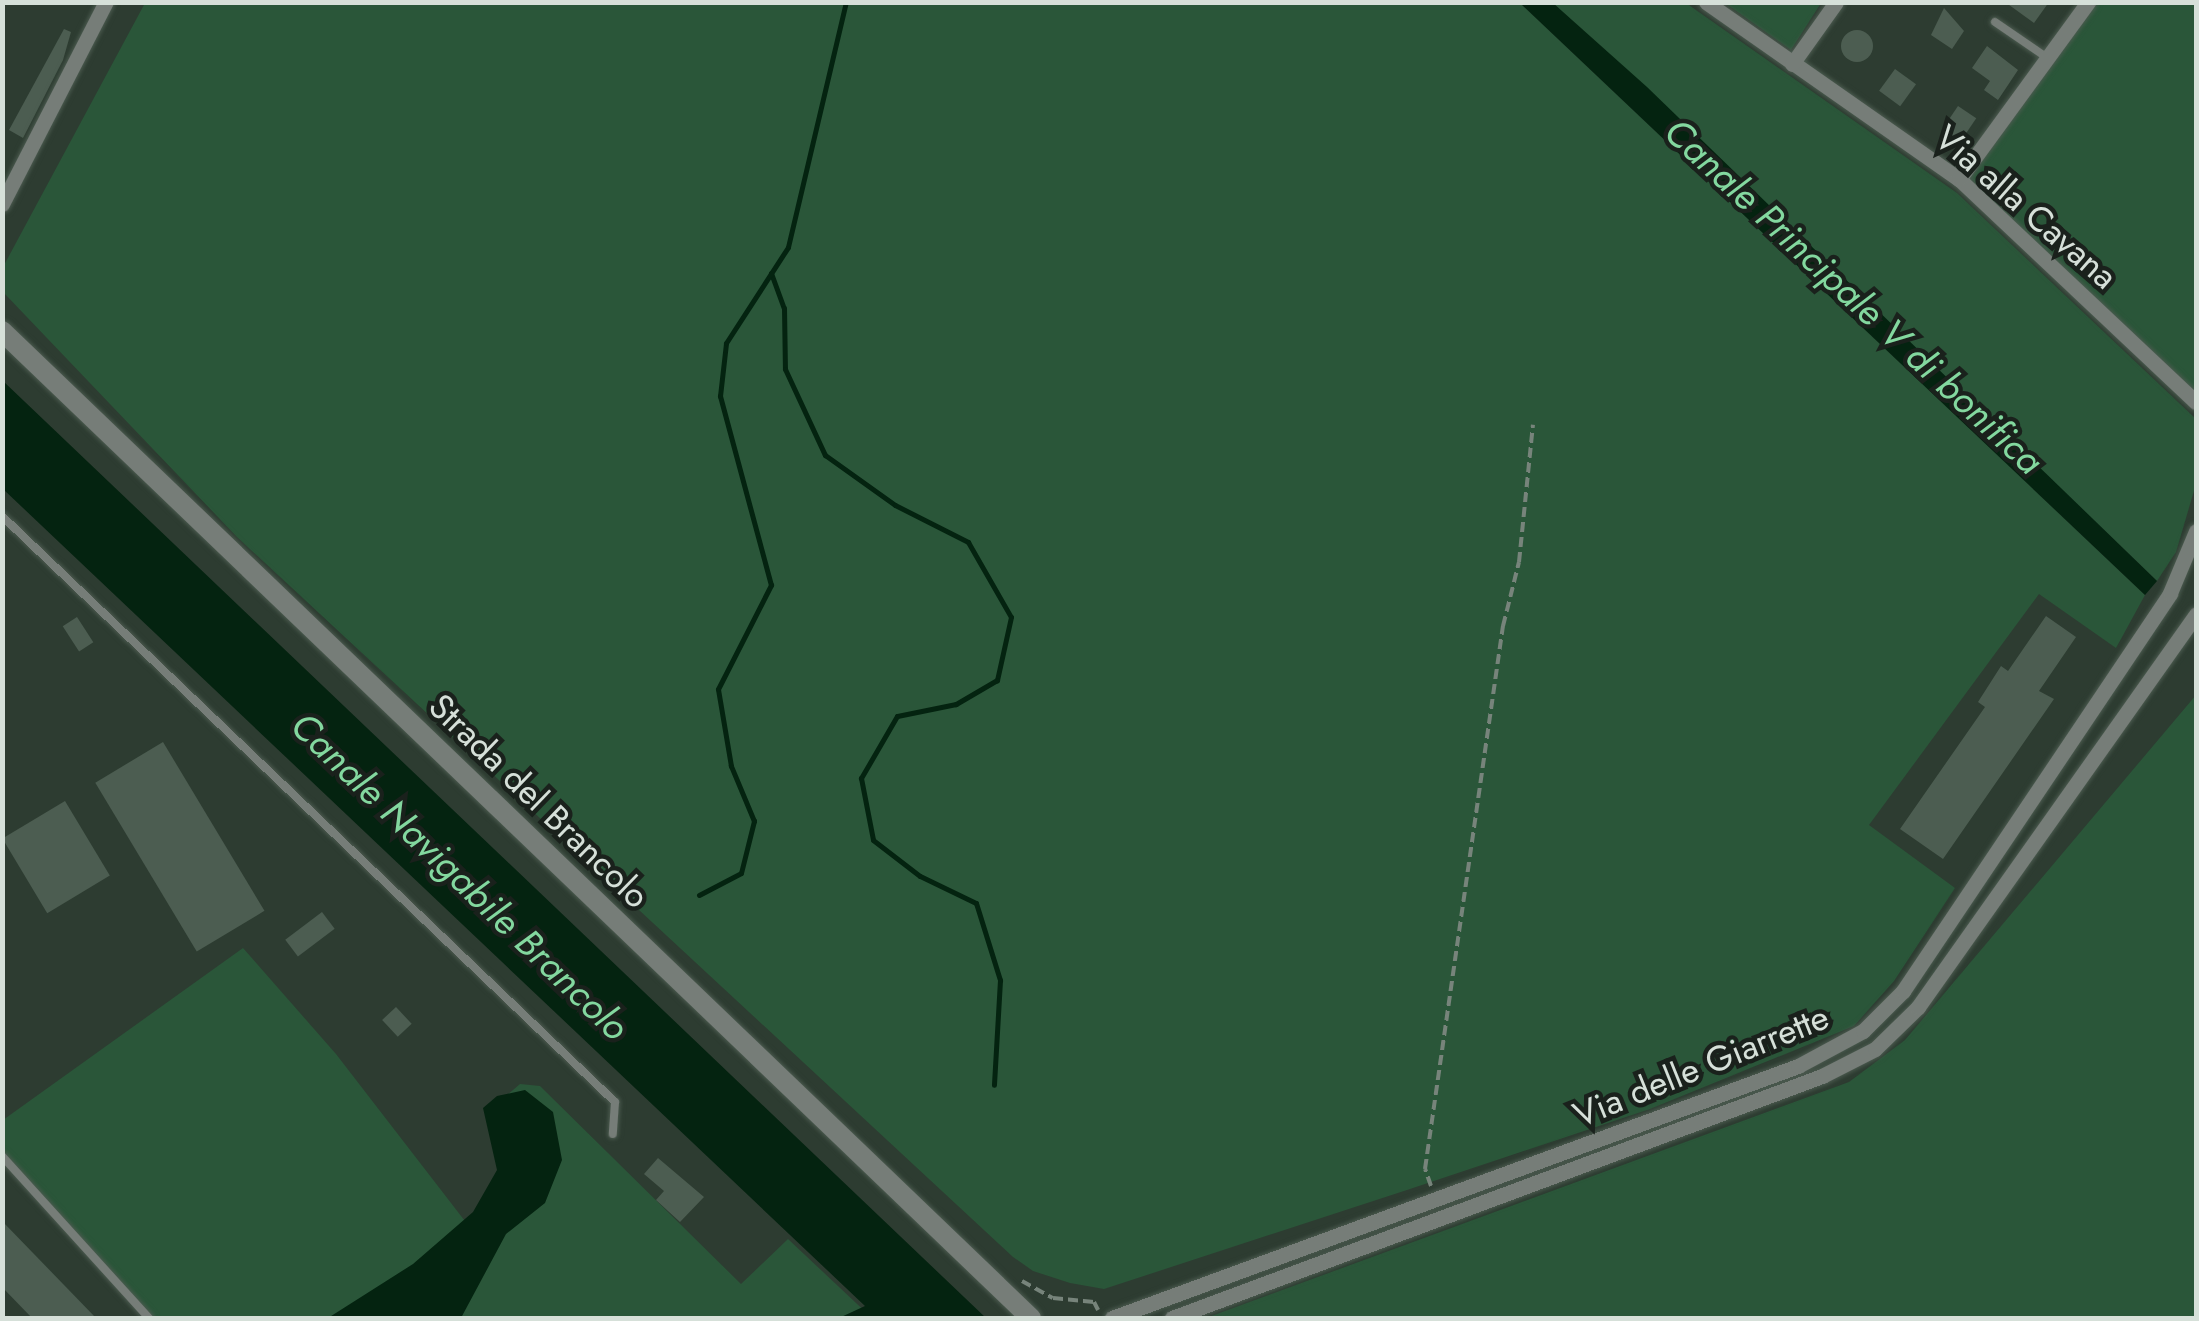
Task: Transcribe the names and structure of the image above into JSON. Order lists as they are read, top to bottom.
{
  "streets": {
    "street": ["Via alla Cavana", "Strada del Brancolo", "Via delle Giarrette"]
  },
  "water": ["Canale Principale V di bonifica", "Canale Navigabile Brancolo"]
}
